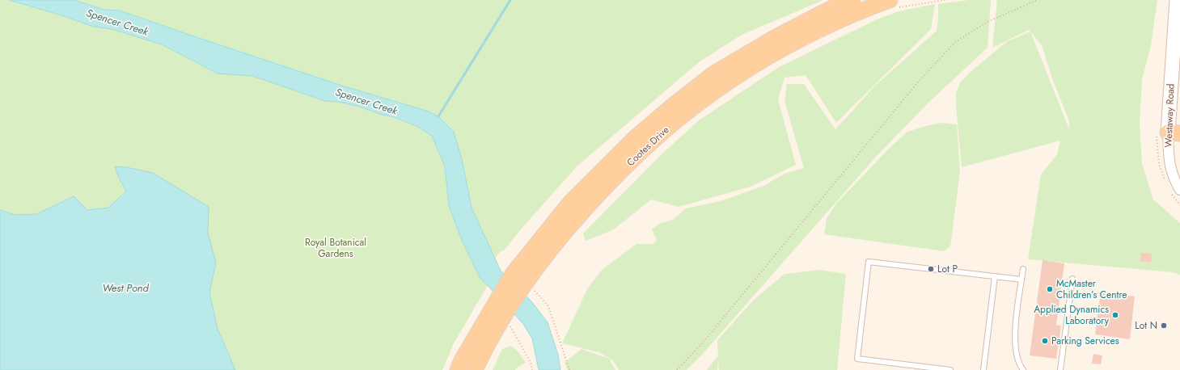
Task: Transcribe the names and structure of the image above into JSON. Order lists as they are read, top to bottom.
{
  "streets": {
    "main road": ["Cootes Drive"],
    "street": ["Westaway Road"]
  },
  "water": ["Spencer Creek", "West Pond"],
  "parks": ["Royal Botanical Gardens"],
  "places": [
    "Lot P",
    "McMaster Children’s Centre",
    "Applied Dynamics Laboratory",
    "Lot N",
    "Parking Services"
  ]
}
